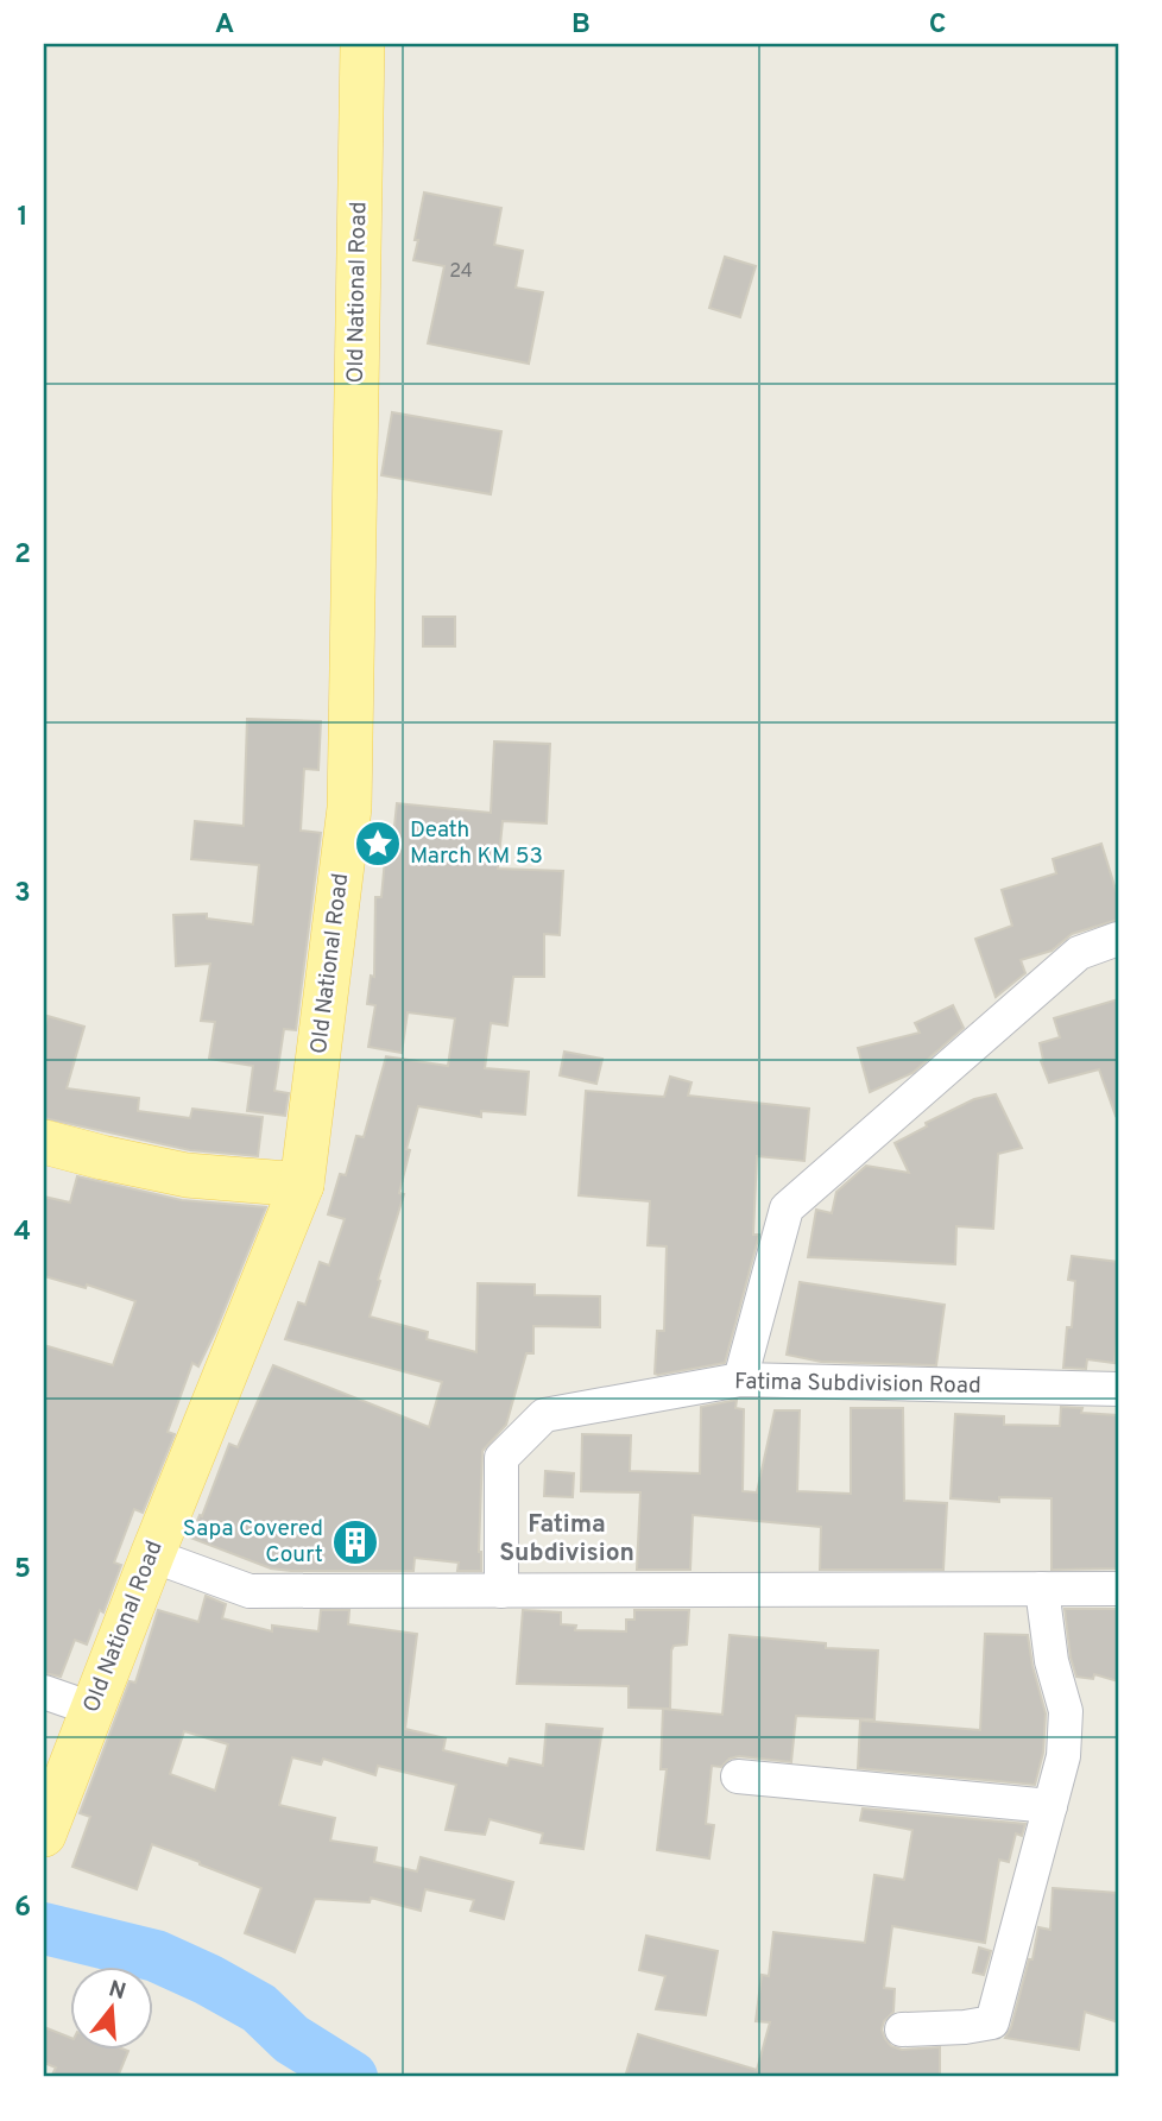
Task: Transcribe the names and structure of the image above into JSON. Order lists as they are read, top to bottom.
{
  "streets": {
    "main road": ["Old National Road"],
    "street": ["Fatima Subdivision Road"]
  },
  "districts": ["Fatima Subdivision"],
  "places": {
    "place": ["Death March KM 53"],
    "building": ["Sapa Covered Court"]
  },
  "house_numbers": ["24"],
  "north": "top",
  "grid": {
    "columns": ["A", "B", "C"],
    "rows": [
      "1",
      "2",
      "3",
      "4",
      "5",
      "6"
    ]
  }
}
